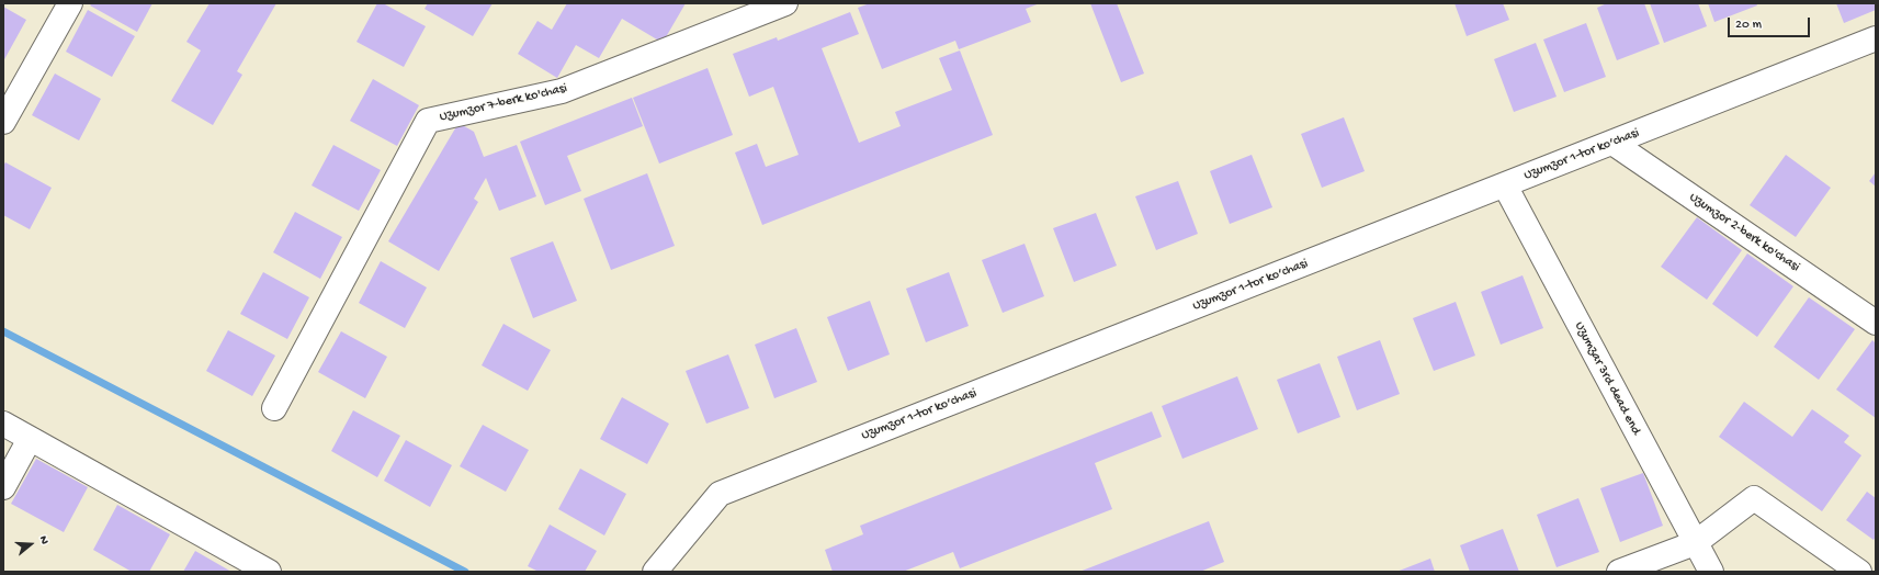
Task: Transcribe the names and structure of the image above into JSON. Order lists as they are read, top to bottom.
{
  "streets": {
    "street": [
      "Uzumzor 7-berk ko'chasi",
      "Uzumzor 1-tor ko‘chasi",
      "Uzumzor 2-berk ko'chasi",
      "Uzumzar 3rd dead end"
    ]
  },
  "crossings": [
    ["Uzumzor 1-tor ko‘chasi", "Uzumzor 2-berk ko'chasi"],
    ["Uzumzor 1-tor ko‘chasi", "Uzumzar 3rd dead end"]
  ],
  "scale_bar": "20 m",
  "north": "right"
}
